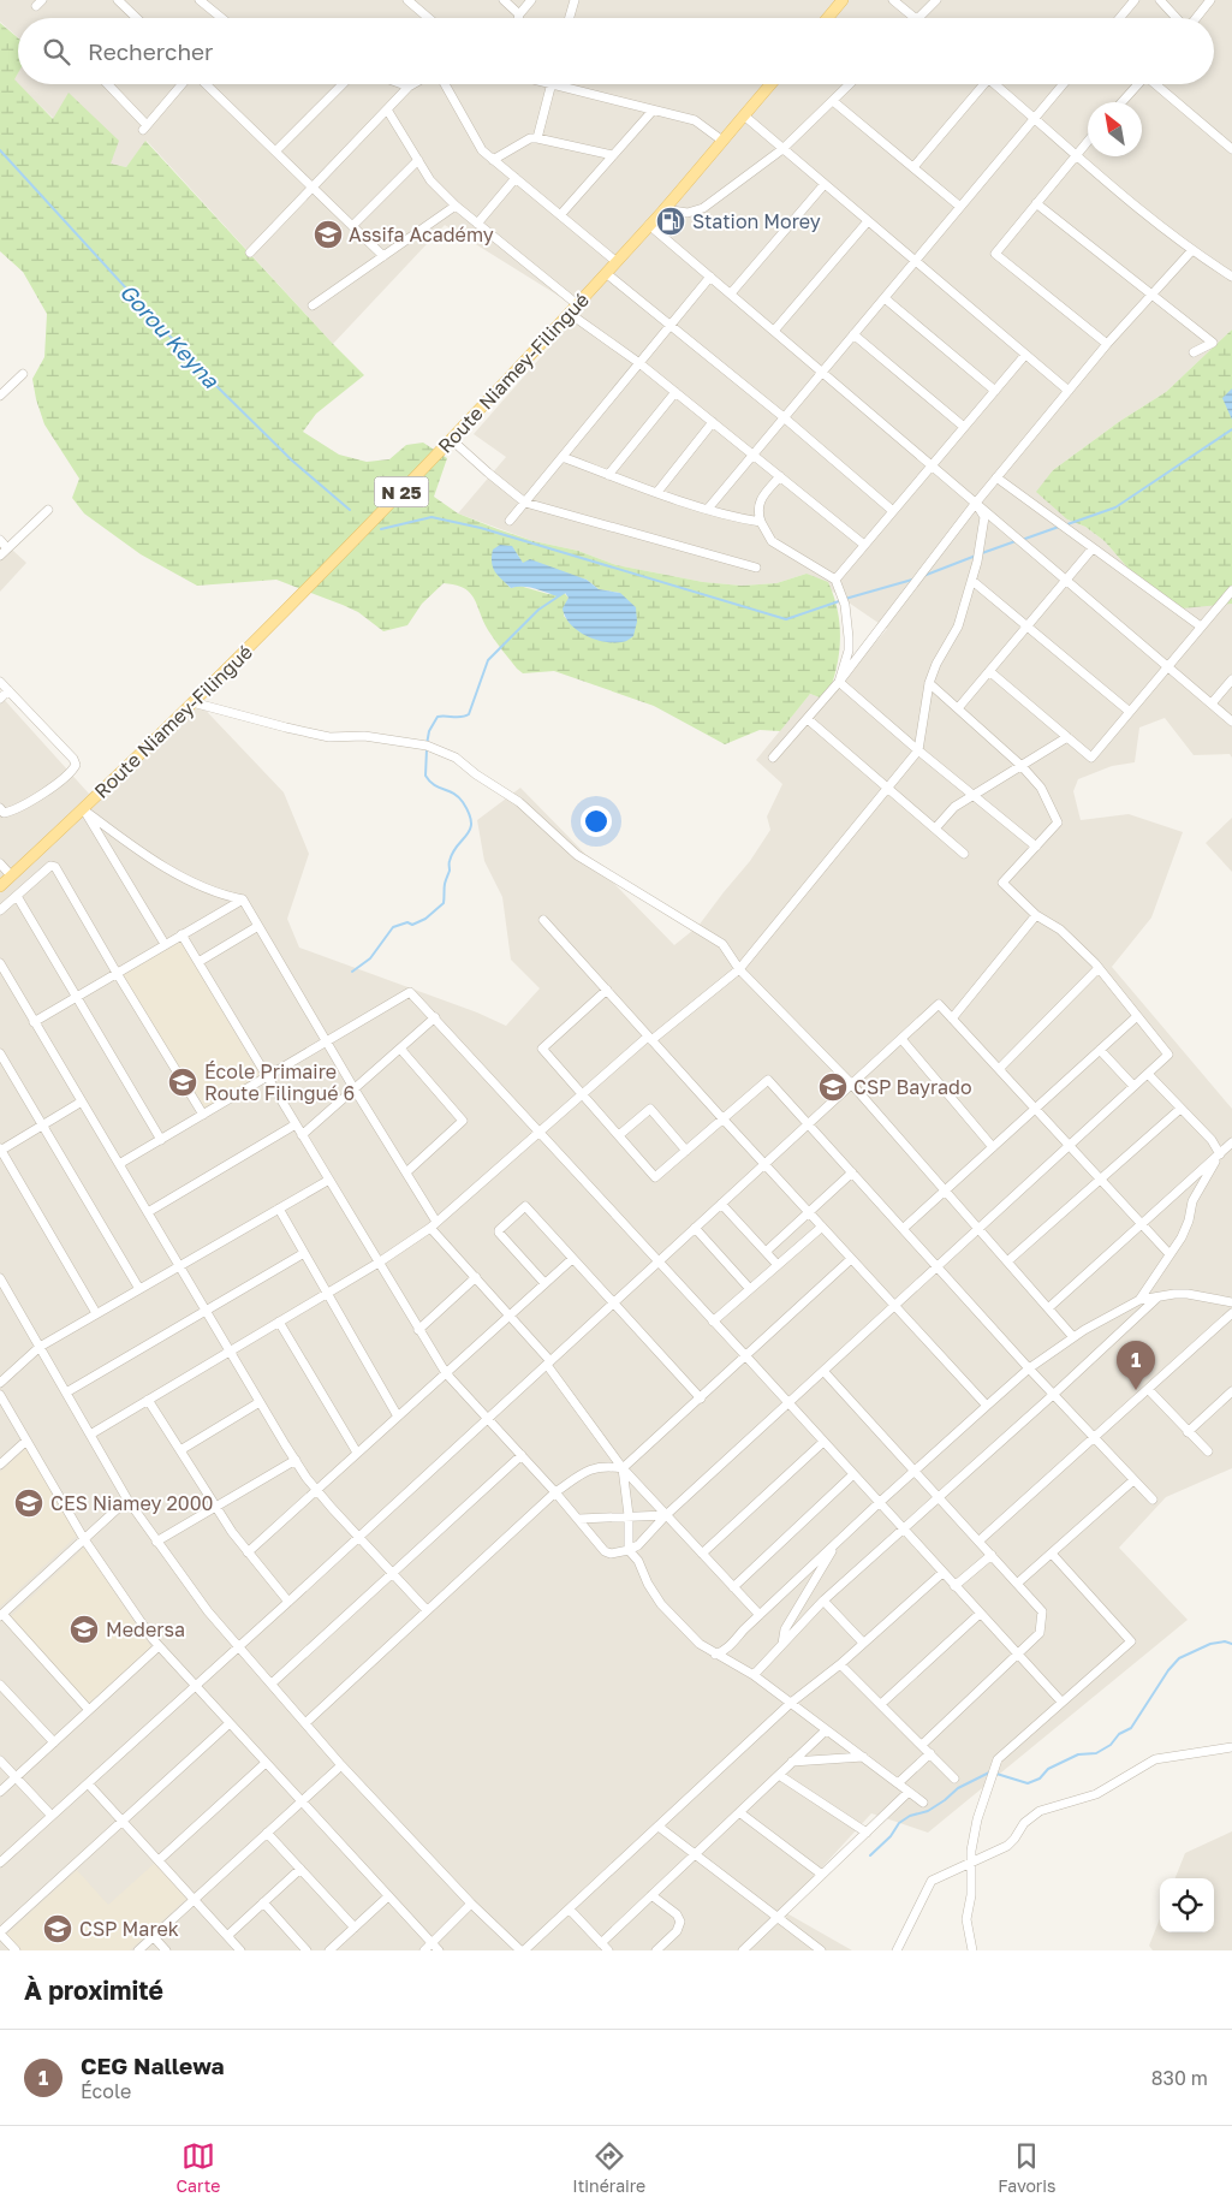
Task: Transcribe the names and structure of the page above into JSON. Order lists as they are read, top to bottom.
{
  "streets": {
    "main road": ["Route Niamey-Filingué", "N 25"]
  },
  "water": ["Gorou Keyna"],
  "places": {
    "fuel station": ["Station Morey"],
    "school or university": [
      "Assifa Académy",
      "École Primaire Route Filingué 6",
      "CSP Bayrado",
      "CES Niamey 2000",
      "Medersa",
      "CSP Marek"
    ]
  },
  "north": "top left",
  "page": {
    "search": "Rechercher",
    "pins": "1",
    "heading": "À proximité",
    "list": [
      {
        "mark": "1",
        "name": "CEG Nallewa",
        "note": "École",
        "value": "830 m"
      }
    ],
    "nav": ["Carte", "Itinéraire", "Favoris"]
  }
}
